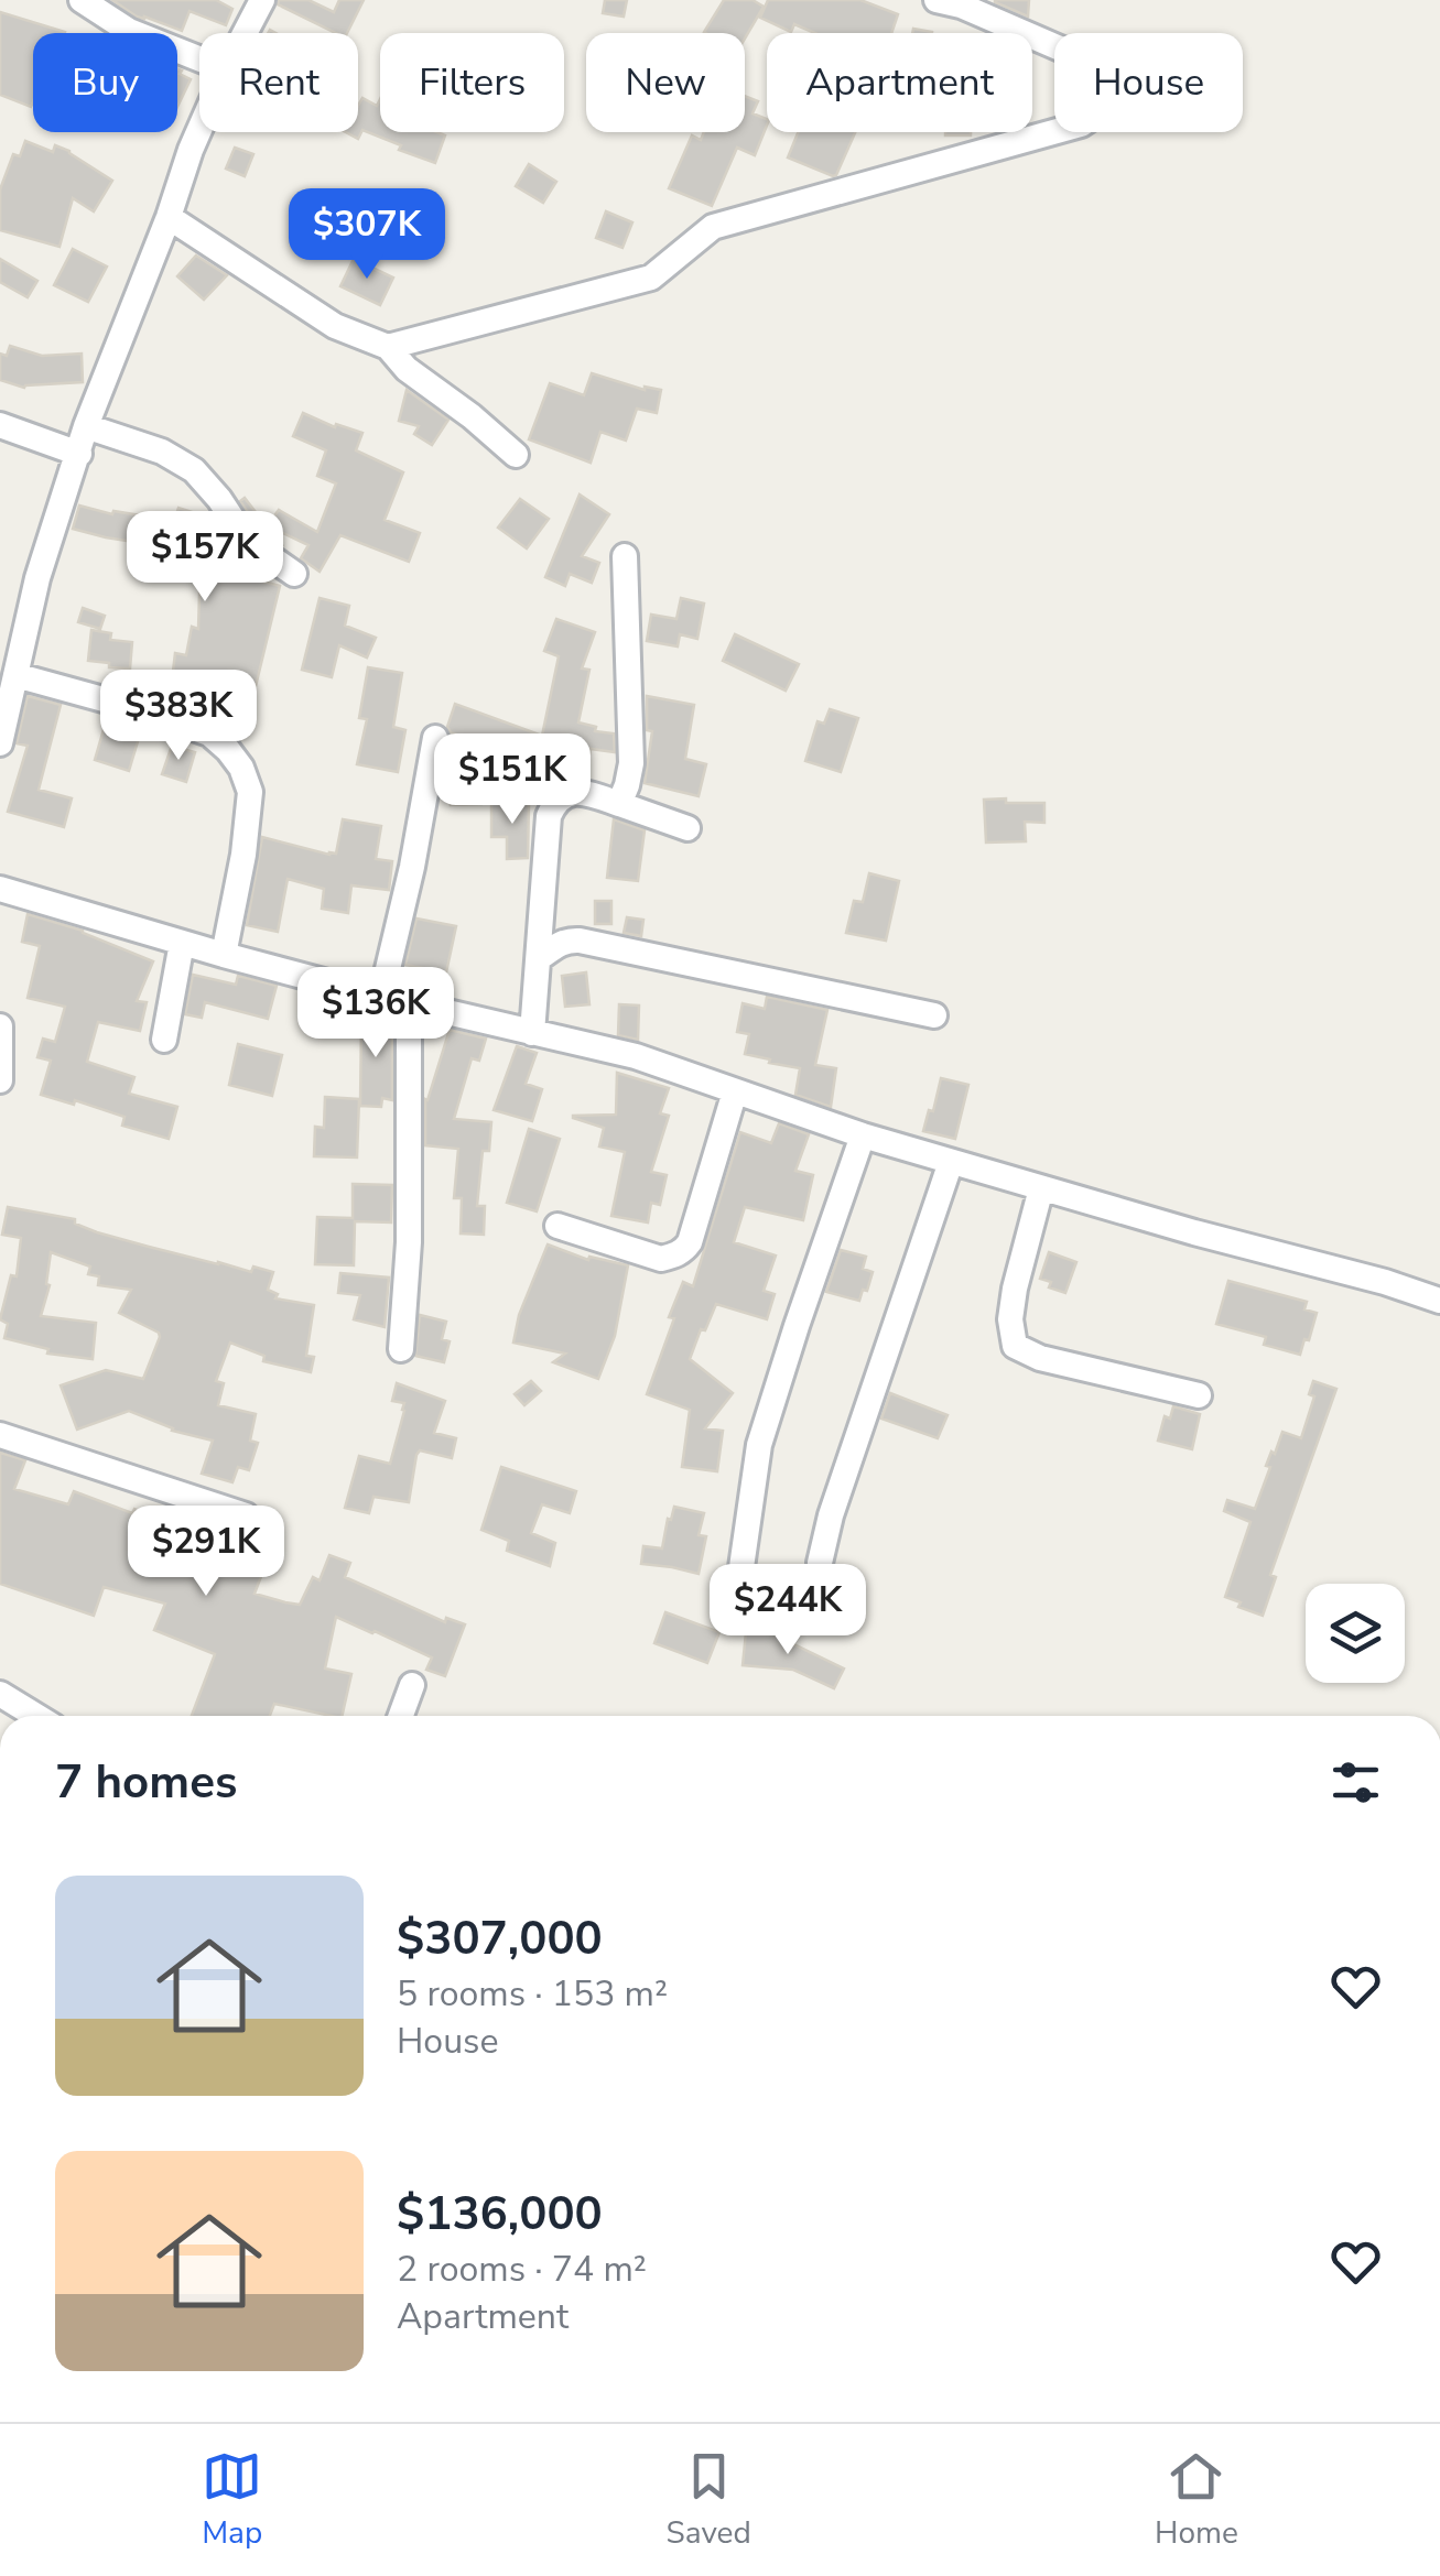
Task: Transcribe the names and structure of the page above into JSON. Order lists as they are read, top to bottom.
{
  "page": {
    "chip": [
      "Buy",
      "Rent",
      "Filters",
      "New",
      "Apartment",
      "House"
    ],
    "price": [
      "$307K",
      "$157K",
      "$383K",
      "$151K",
      "$136K",
      "$291K",
      "$244K"
    ],
    "heading": "7 homes",
    "list": [
      {
        "name": "$307,000",
        "note": "5 rooms · 153 m² · House"
      },
      {
        "name": "$136,000",
        "note": "2 rooms · 74 m² · Apartment"
      }
    ],
    "tabs": ["Map", "Saved", "Home"]
  }
}
